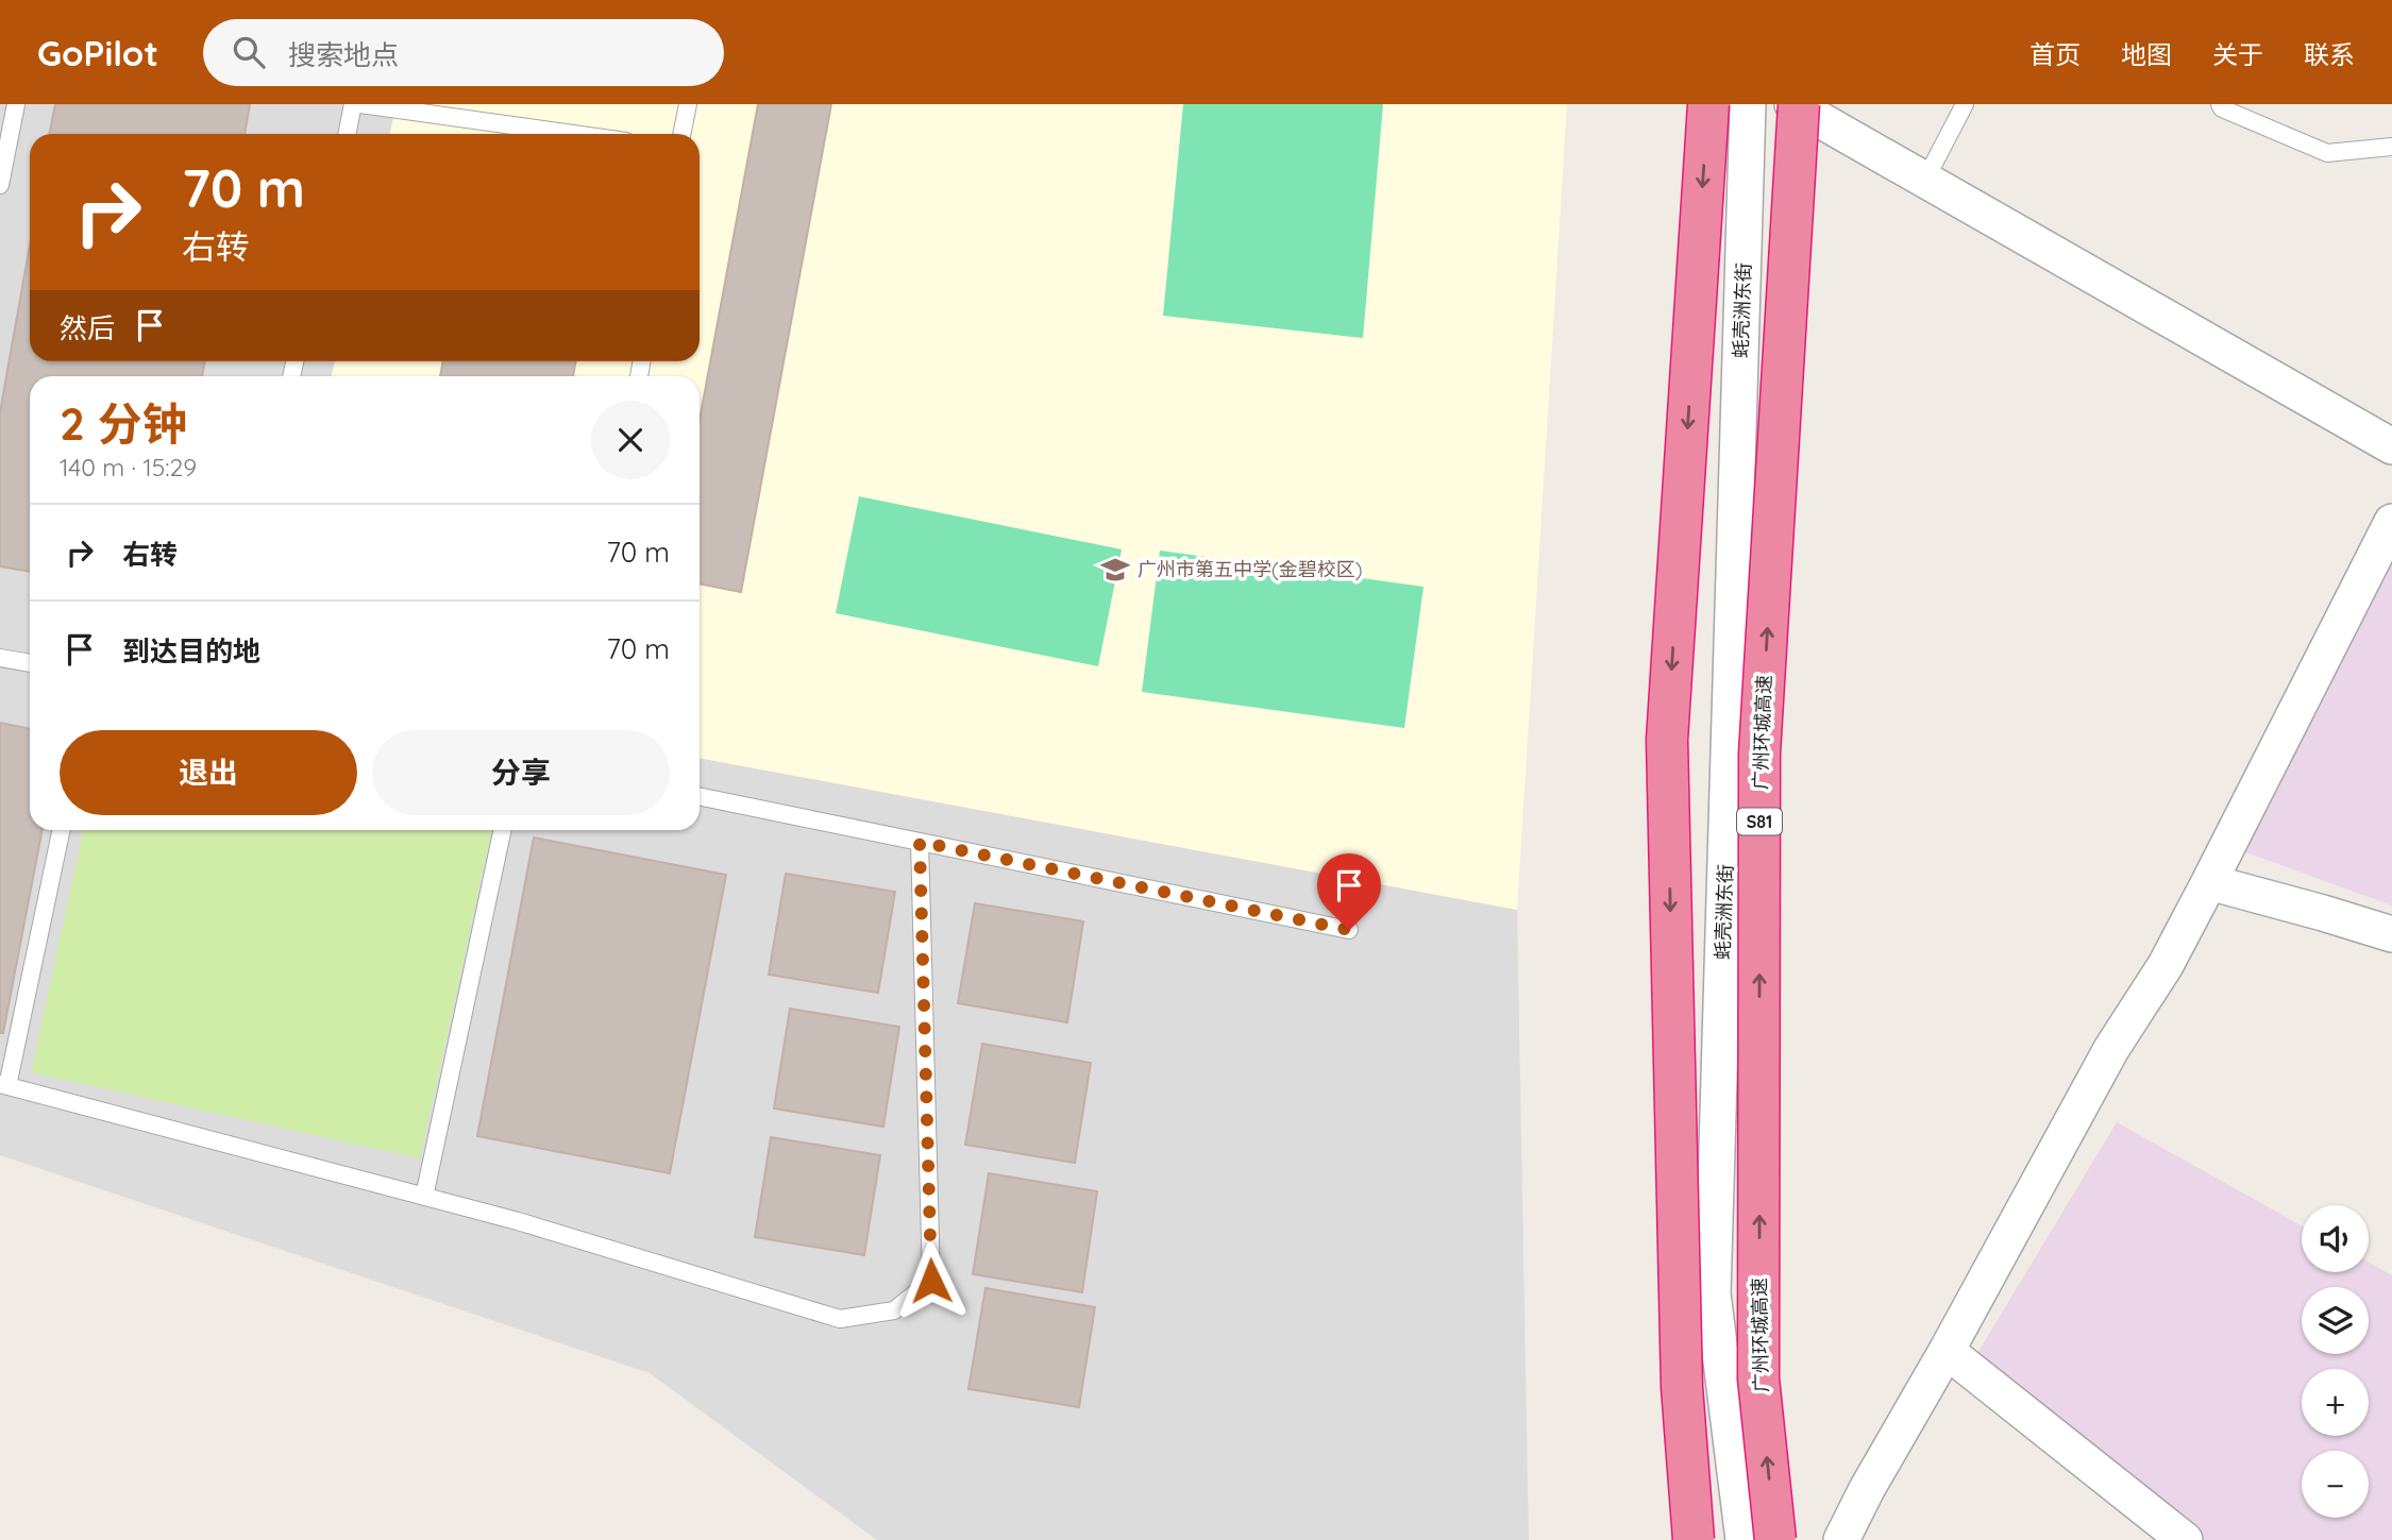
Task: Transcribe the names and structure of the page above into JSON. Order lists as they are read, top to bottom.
{
  "streets": {
    "highway": ["广州环城高速", "S81"],
    "street": ["蚝壳洲东街"]
  },
  "places": {
    "school or university": ["广州市第五中学(金碧校区)"]
  },
  "page": {
    "header": "GoPilot",
    "search": "搜索地点",
    "nav": [
      "首页",
      "地图",
      "关于",
      "联系"
    ],
    "turn": ["70 m", "右转"],
    "then": "然后",
    "heading": ["2 分钟", "140 m · 15:29"],
    "list": [
      {
        "name": "右转",
        "value": "70 m"
      },
      {
        "name": "到达目的地",
        "value": "70 m"
      }
    ],
    "buttons": ["退出", "分享"],
    "map_buttons": ["+", "−"]
  }
}
